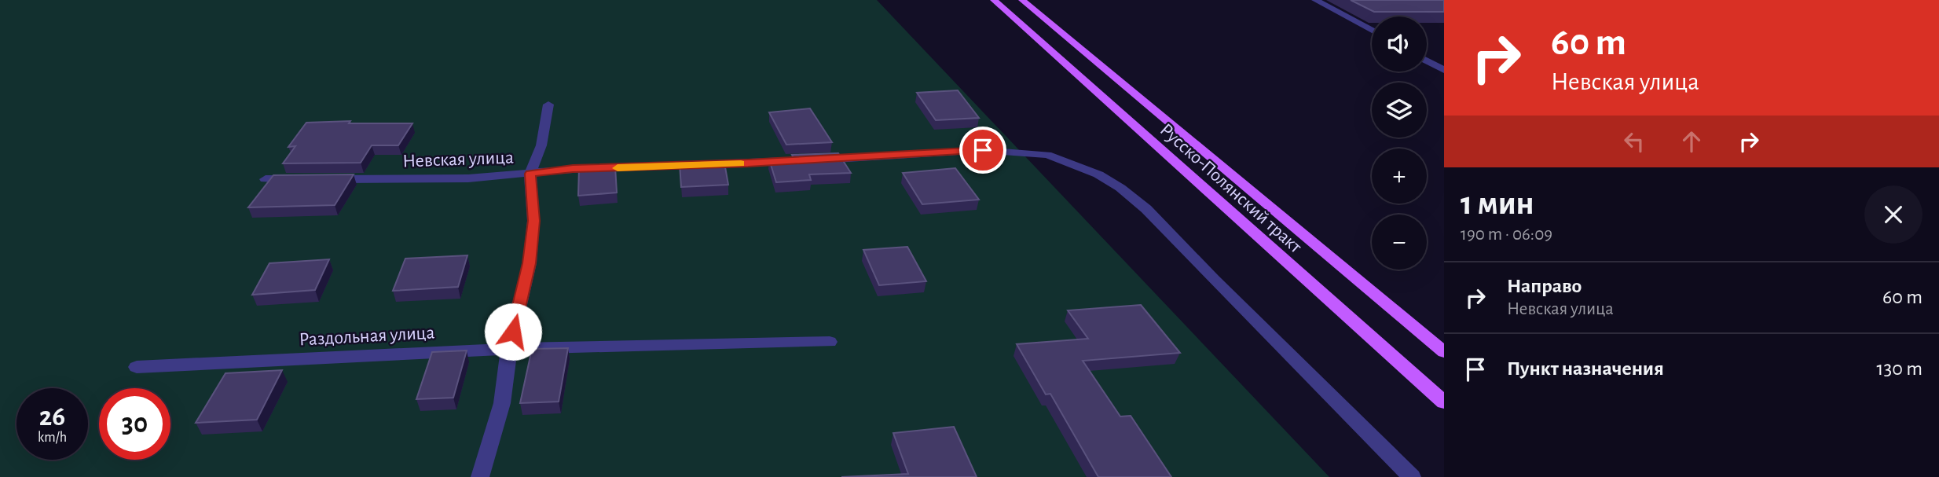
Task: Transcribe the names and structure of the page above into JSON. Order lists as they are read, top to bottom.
{
  "streets": {
    "main road": ["Русско-Полянский тракт"],
    "street": ["Невская улица", "Раздольная улица"]
  },
  "page": {
    "turn": ["60 m", "Невская улица"],
    "map_buttons": ["+", "−"],
    "heading": ["1 мин", "190 m · 06:09"],
    "list": [
      {
        "name": "Направо",
        "note": "Невская улица",
        "value": "60 m"
      },
      {
        "name": "Пункт назначения",
        "value": "130 m"
      }
    ],
    "speed": "26 km/h",
    "limit": "30"
  }
}
